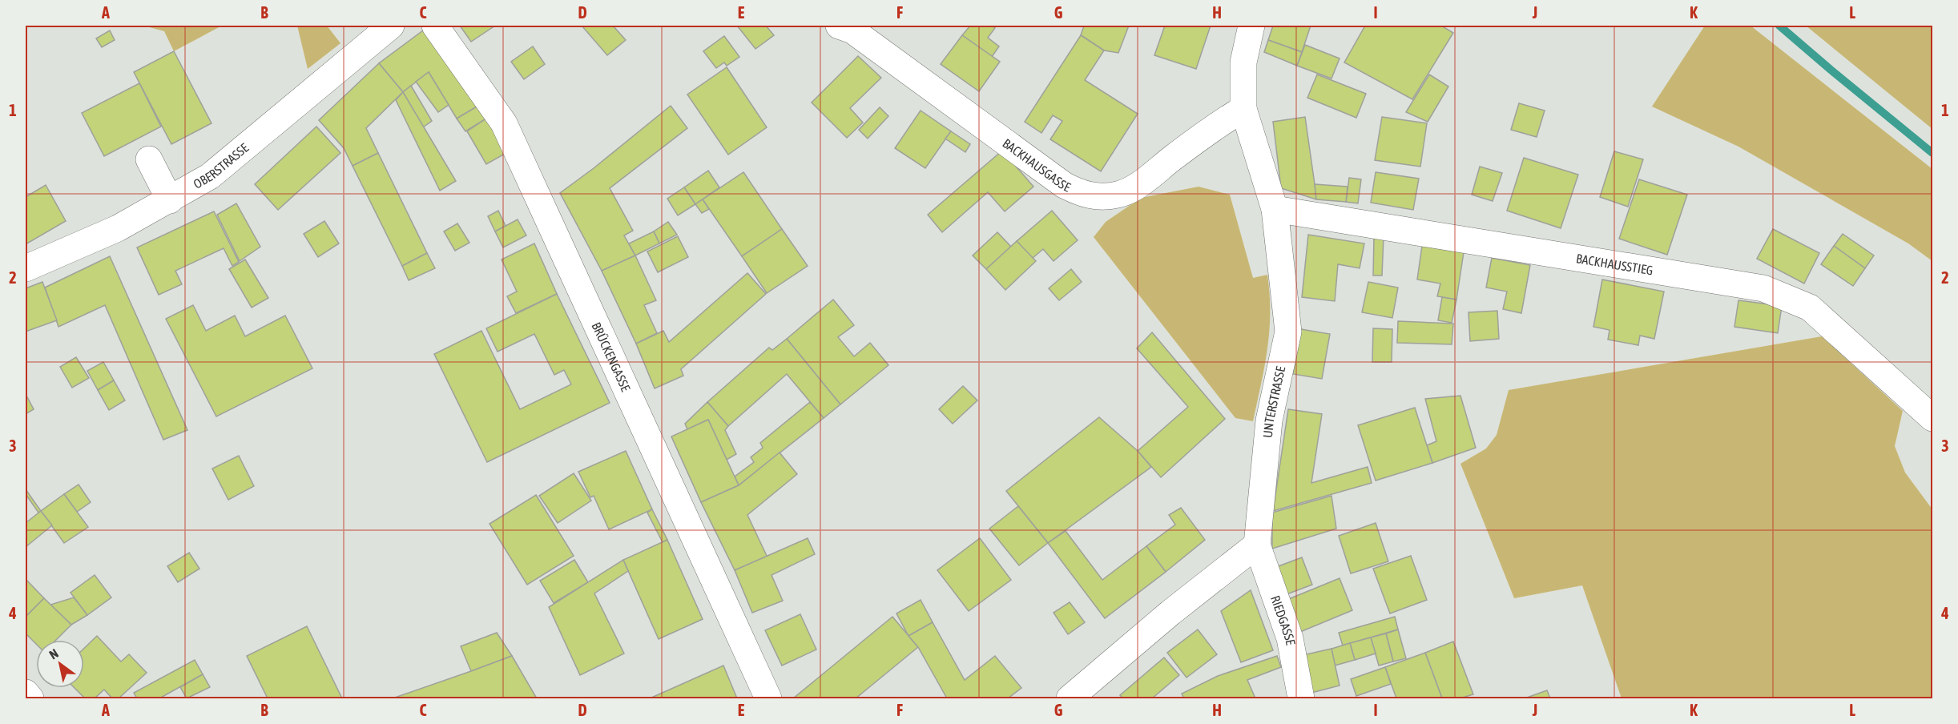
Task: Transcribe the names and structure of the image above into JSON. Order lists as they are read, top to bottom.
{
  "streets": {
    "street": [
      "BACKHAUSGASSE",
      "OBERSTRASSE",
      "BACKHAUSSTIEG",
      "BRÜCKENGASSE",
      "UNTERSTRASSE",
      "RIEDGASSE"
    ]
  },
  "crossings": [
    ["BACKHAUSGASSE", "UNTERSTRASSE"],
    ["BACKHAUSSTIEG", "UNTERSTRASSE"],
    ["UNTERSTRASSE", "RIEDGASSE"]
  ],
  "north": "top left",
  "grid": {
    "columns": [
      "A",
      "B",
      "C",
      "D",
      "E",
      "F",
      "G",
      "H",
      "I",
      "J",
      "K",
      "L"
    ],
    "rows": [
      "1",
      "2",
      "3",
      "4"
    ]
  }
}
